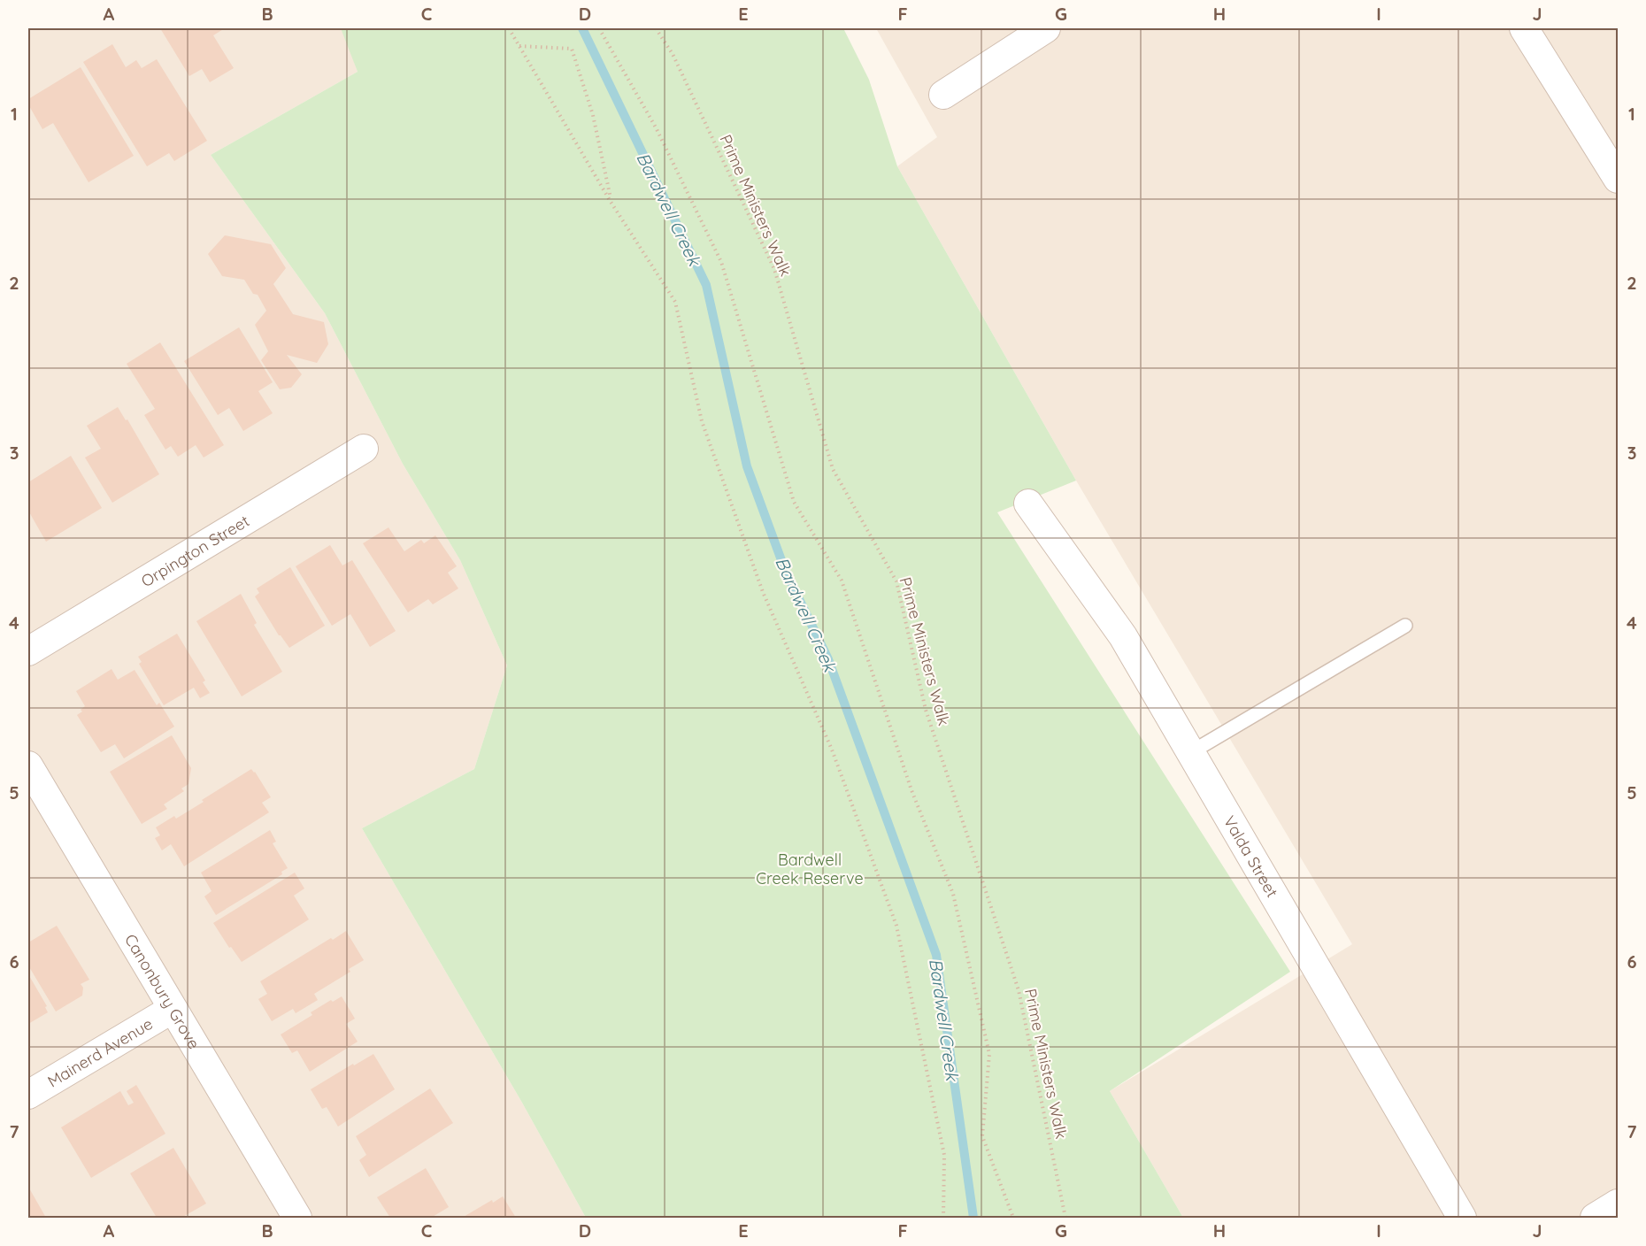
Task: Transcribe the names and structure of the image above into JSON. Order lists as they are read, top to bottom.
{
  "streets": {
    "street": [
      "Orpington Street",
      "Valda Street",
      "Canonbury Grove",
      "Mainerd Avenue"
    ],
    "path": ["Prime Ministers Walk"]
  },
  "crossings": [
    ["Canonbury Grove", "Mainerd Avenue"]
  ],
  "water": ["Bardwell Creek"],
  "parks": ["Bardwell Creek Reserve"],
  "grid": {
    "columns": [
      "A",
      "B",
      "C",
      "D",
      "E",
      "F",
      "G",
      "H",
      "I",
      "J"
    ],
    "rows": [
      "1",
      "2",
      "3",
      "4",
      "5",
      "6",
      "7"
    ]
  }
}
